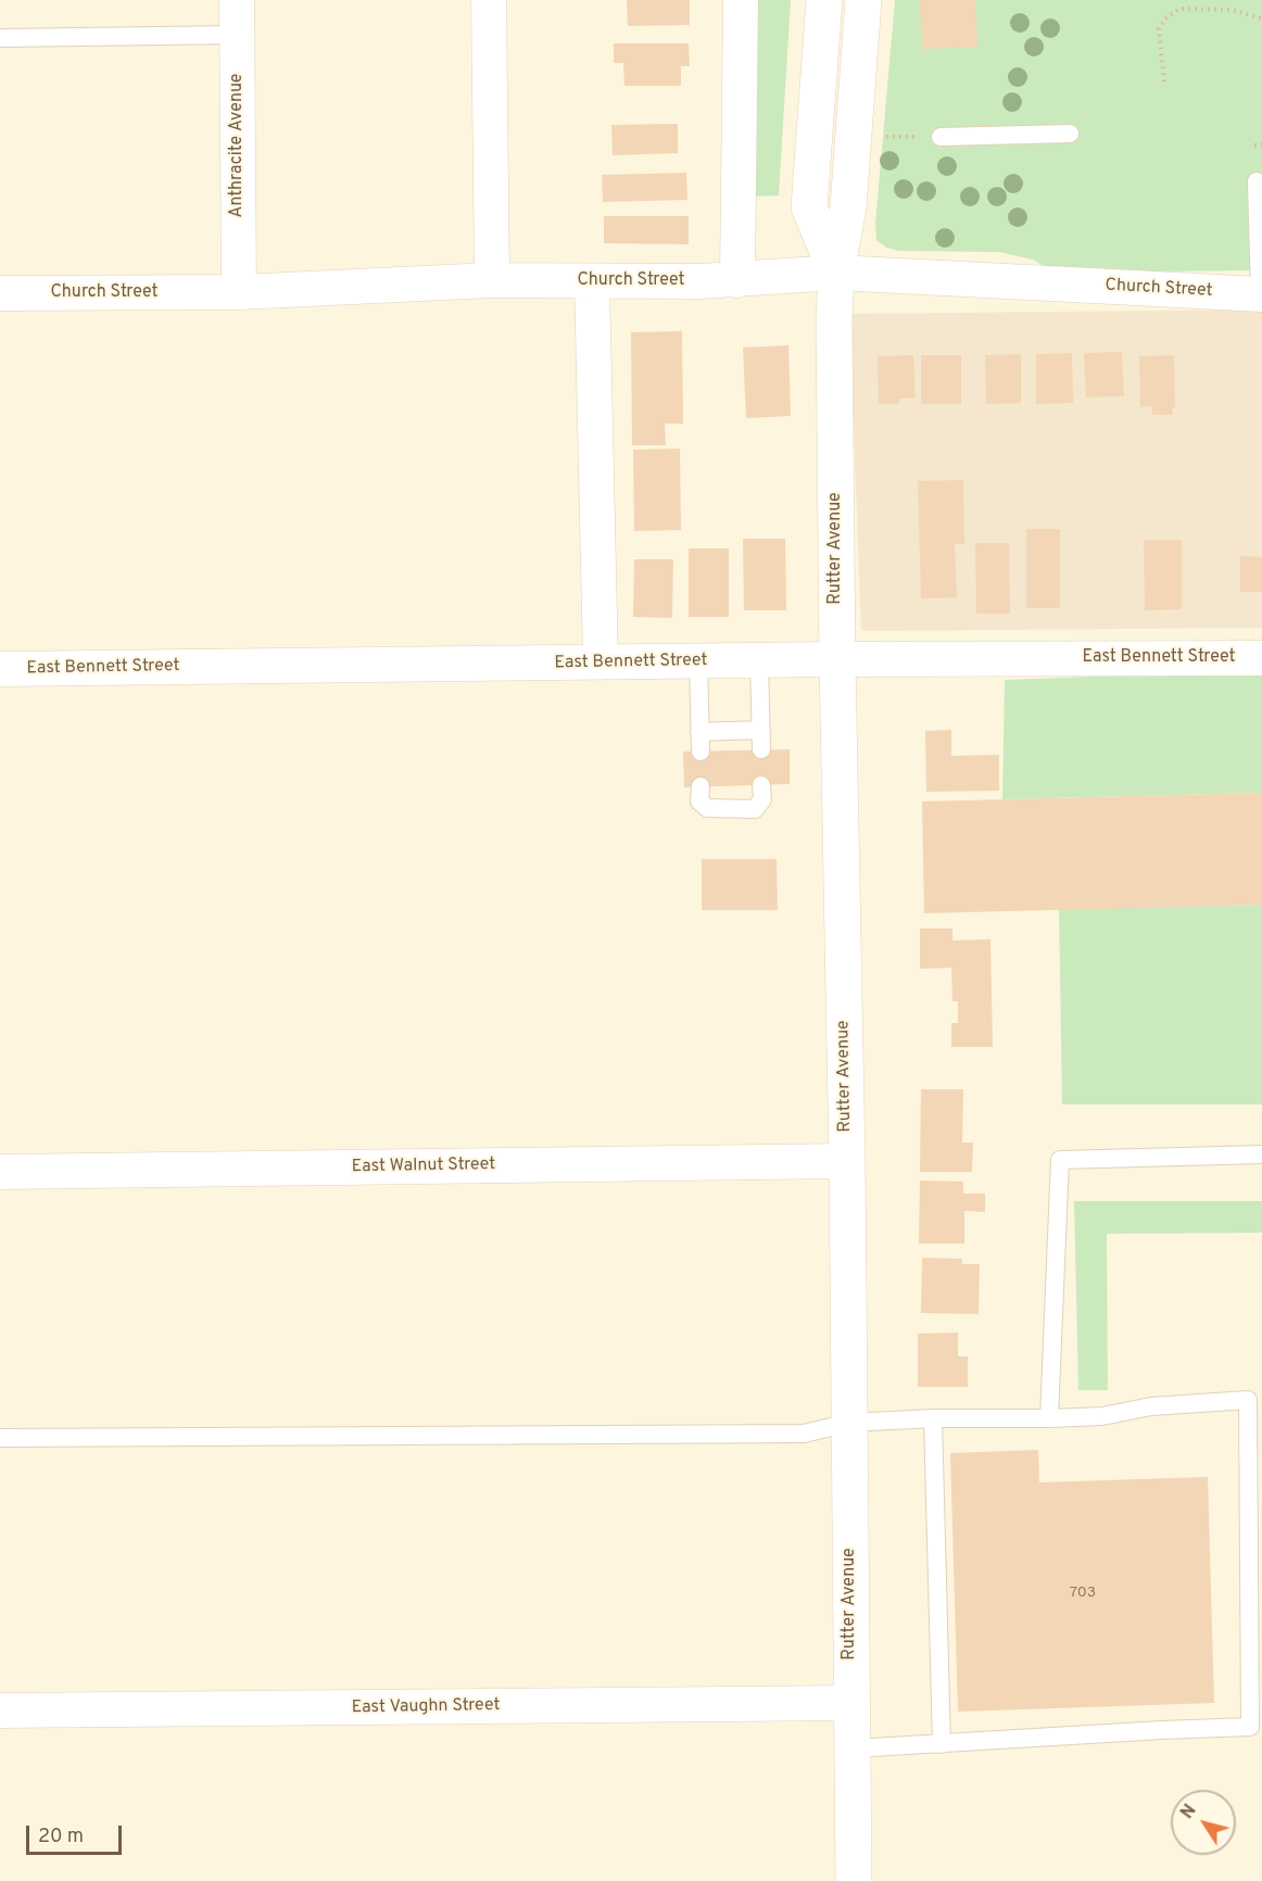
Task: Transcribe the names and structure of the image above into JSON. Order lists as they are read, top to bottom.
{
  "streets": {
    "main road": ["Rutter Avenue"],
    "street": [
      "Anthracite Avenue",
      "Church Street",
      "East Bennett Street",
      "East Walnut Street",
      "East Vaughn Street"
    ]
  },
  "crossings": [
    ["Anthracite Avenue", "Church Street"],
    ["Church Street", "Rutter Avenue"],
    ["Rutter Avenue", "East Bennett Street"],
    ["Rutter Avenue", "East Walnut Street"],
    ["Rutter Avenue", "East Vaughn Street"]
  ],
  "house_numbers": ["703"],
  "scale_bar": "20 m",
  "north": "top left"
}
